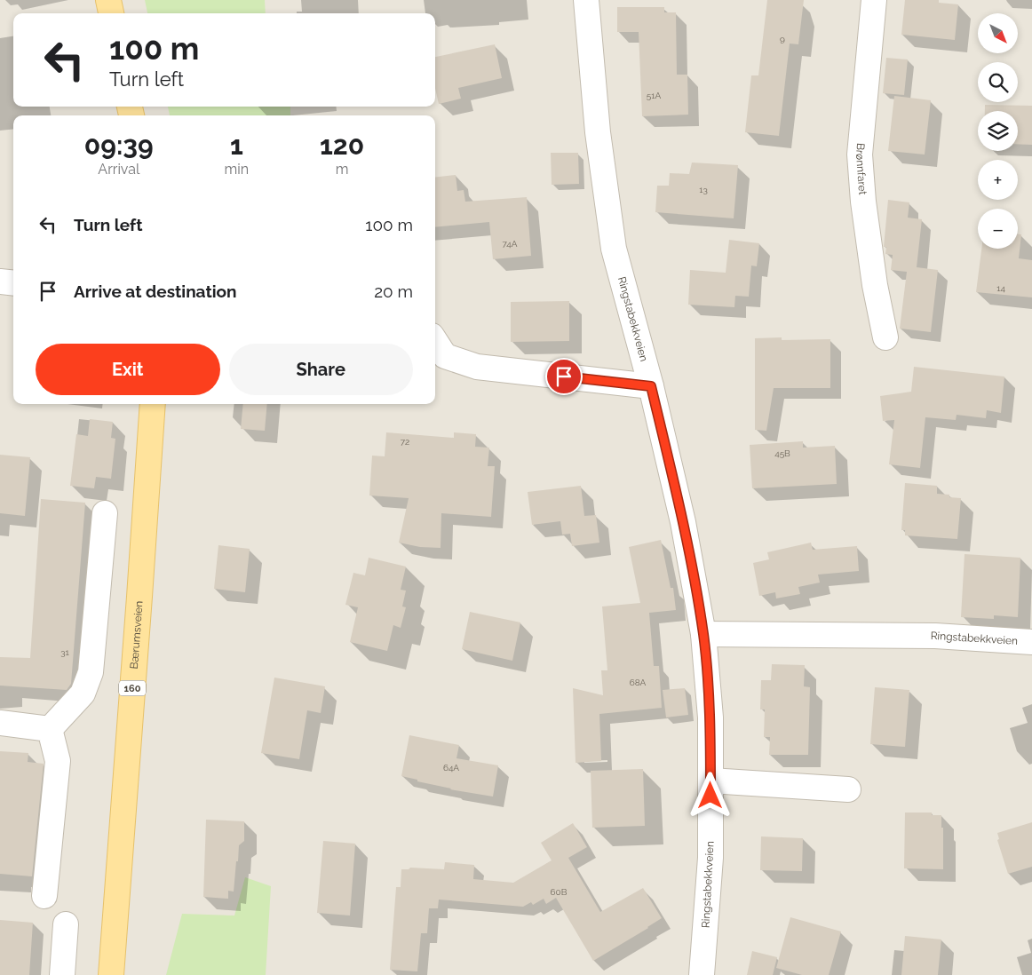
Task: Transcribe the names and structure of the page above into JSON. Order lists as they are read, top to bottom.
{
  "streets": {
    "main road": ["Bærumsveien", "160"],
    "street": ["Brønnfaret", "Ringstabekkveien"]
  },
  "house_numbers": [
    "9",
    "51A",
    "13",
    "74A",
    "14",
    "72",
    "45B",
    "31",
    "68A",
    "64A",
    "60B"
  ],
  "north": "bottom right",
  "page": {
    "map_buttons": ["+", "−"],
    "turn": ["100 m", "Turn left"],
    "eta": [
      "09:39",
      "Arrival",
      "1",
      "min",
      "120",
      "m"
    ],
    "list": [
      {
        "name": "Turn left",
        "value": "100 m"
      },
      {
        "name": "Arrive at destination",
        "value": "20 m"
      }
    ],
    "buttons": ["Exit", "Share"]
  }
}
